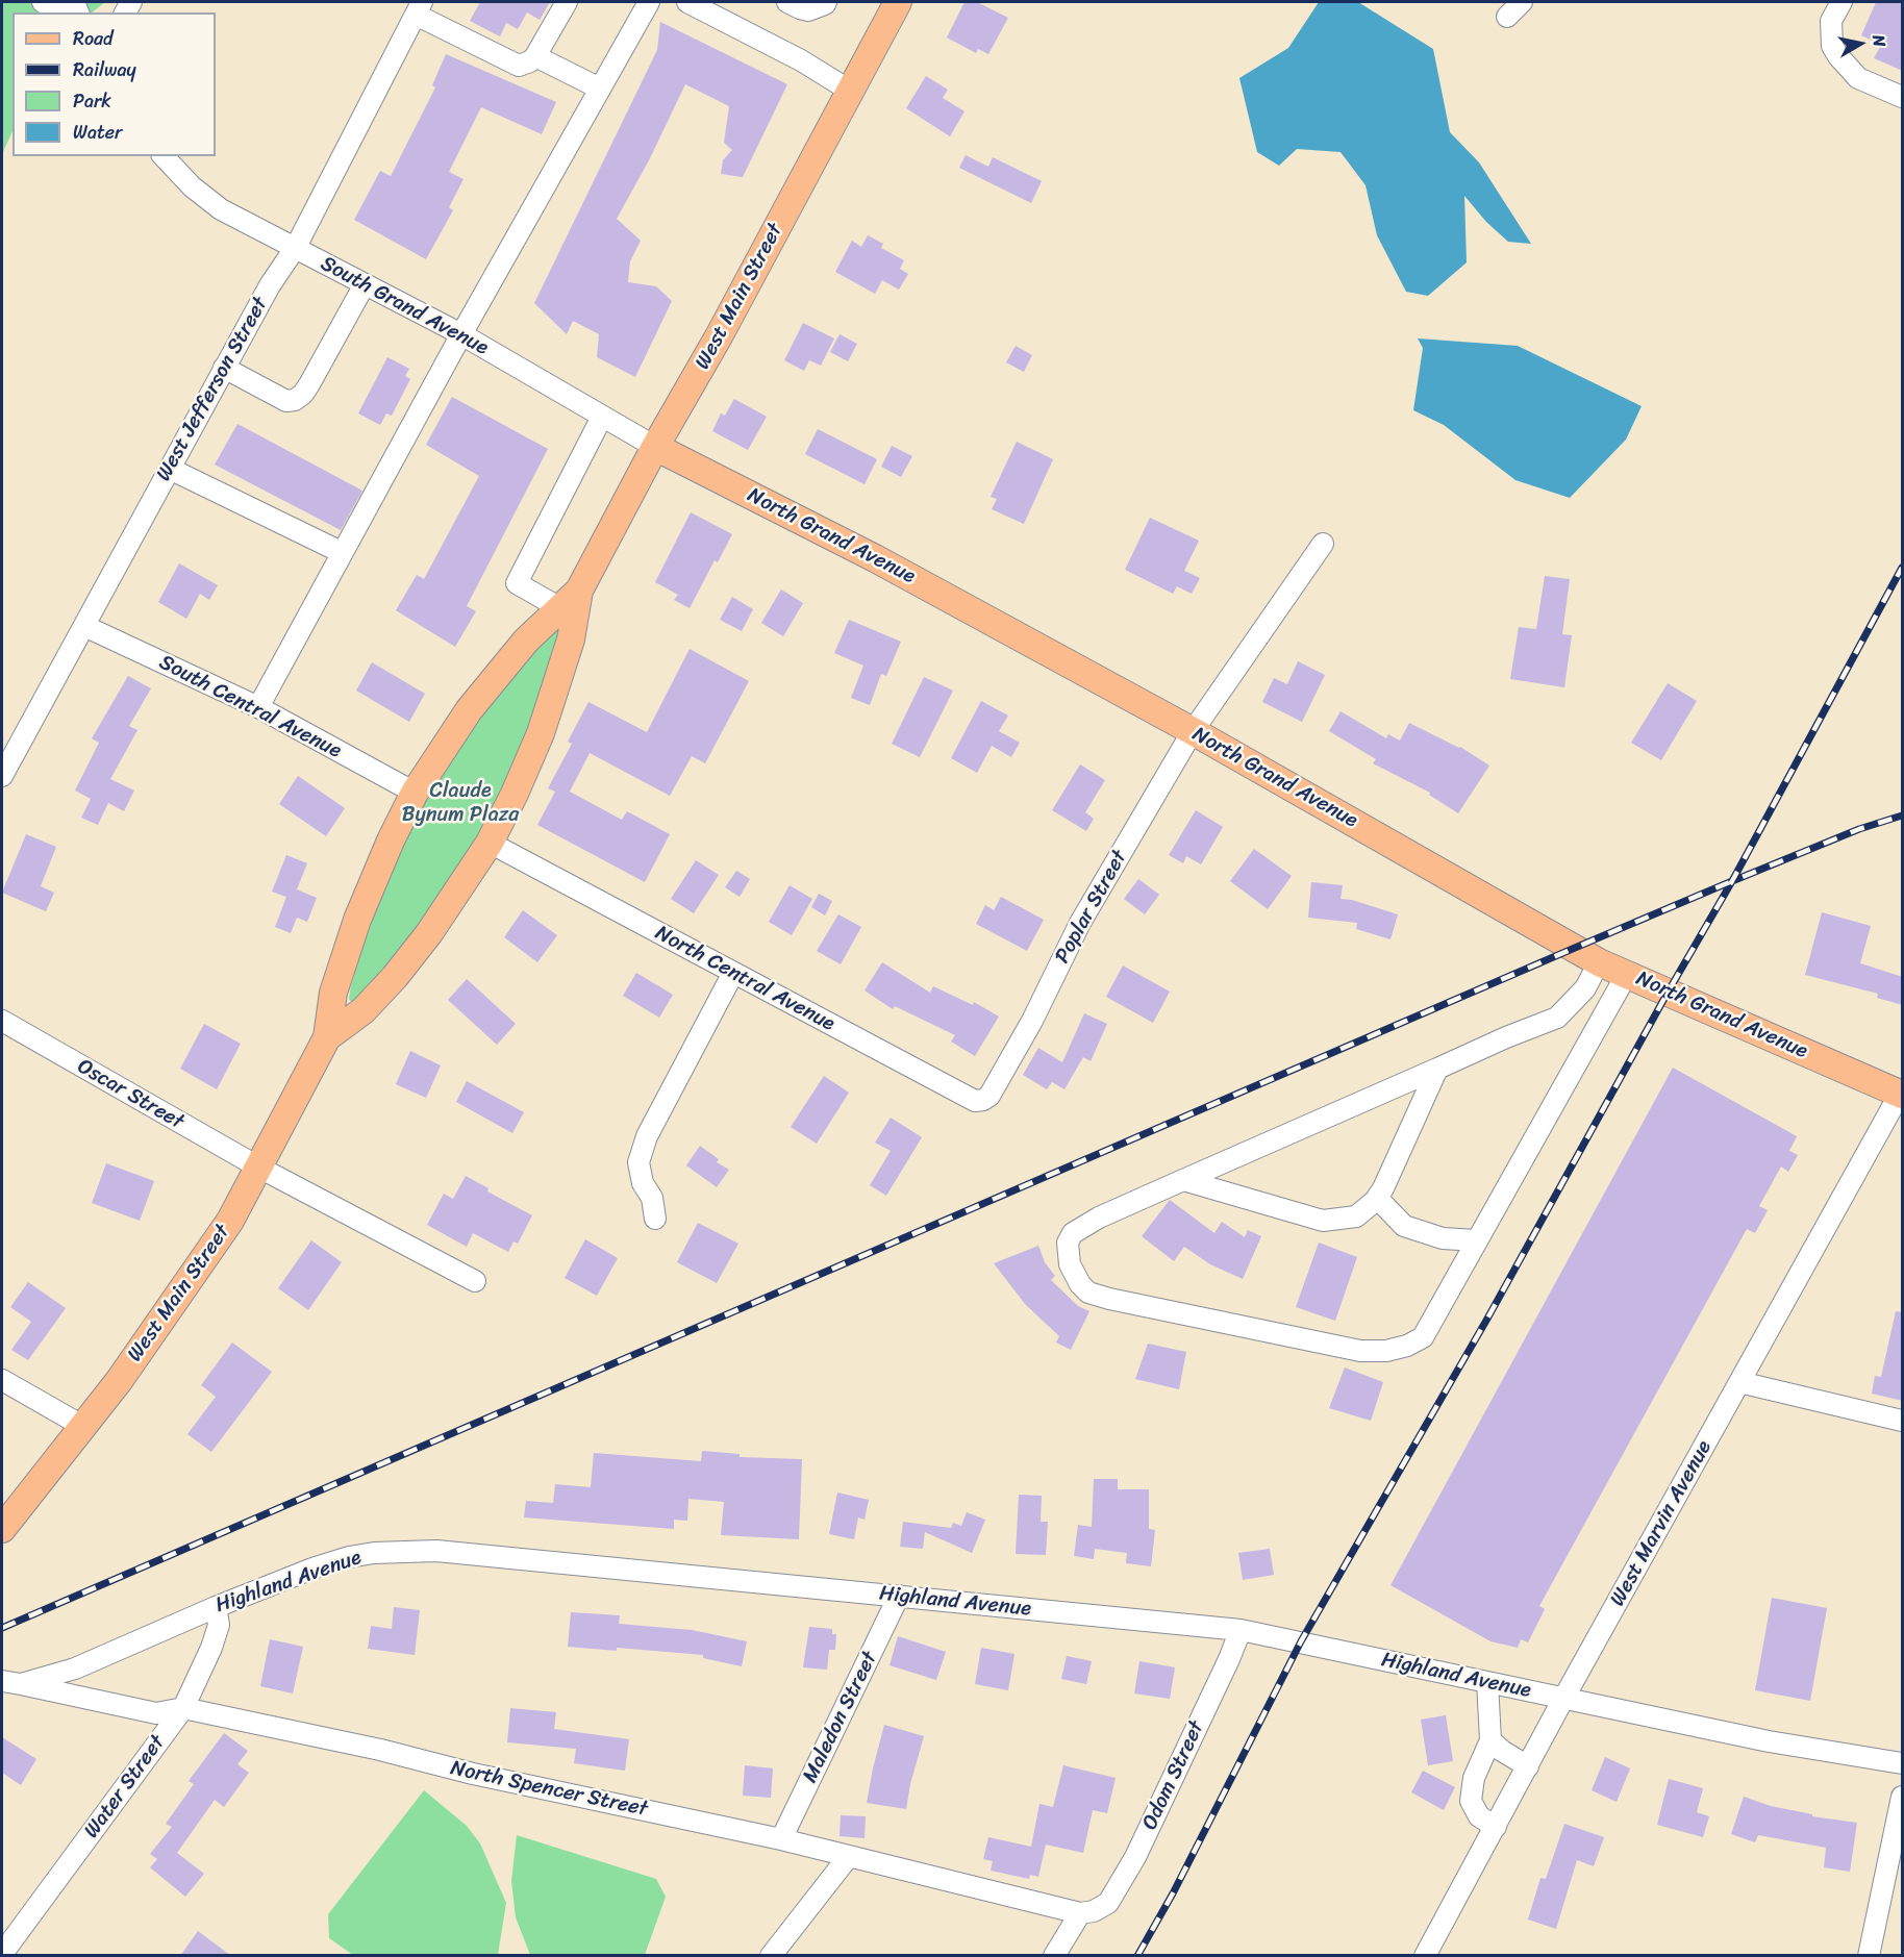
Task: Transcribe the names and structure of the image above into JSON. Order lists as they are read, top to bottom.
{
  "streets": {
    "main road": ["West Main Street", "North Grand Avenue"],
    "street": [
      "South Grand Avenue",
      "West Jefferson Street",
      "South Central Avenue",
      "Poplar Street",
      "North Central Avenue",
      "Oscar Street",
      "West Marvin Avenue",
      "Highland Avenue",
      "Maledon Street",
      "Odom Street",
      "Water Street",
      "North Spencer Street"
    ]
  },
  "crossings": [
    ["West Main Street", "South Grand Avenue"],
    ["West Main Street", "North Grand Avenue"],
    ["West Main Street", "South Central Avenue"],
    ["West Main Street", "North Central Avenue"],
    ["West Main Street", "Oscar Street"],
    ["South Grand Avenue", "West Jefferson Street"],
    ["South Grand Avenue", "North Grand Avenue"],
    ["West Jefferson Street", "South Central Avenue"],
    ["North Grand Avenue", "Poplar Street"],
    ["North Grand Avenue", "West Marvin Avenue"],
    ["Poplar Street", "North Central Avenue"],
    ["West Marvin Avenue", "Highland Avenue"],
    ["Highland Avenue", "Maledon Street"],
    ["Highland Avenue", "Odom Street"],
    ["Highland Avenue", "Water Street"],
    ["Highland Avenue", "North Spencer Street"],
    ["Maledon Street", "North Spencer Street"],
    ["Odom Street", "North Spencer Street"],
    ["Water Street", "North Spencer Street"]
  ],
  "parks": ["Claude Bynum Plaza"],
  "legend": [
    "Road",
    "Railway",
    "Park",
    "Water"
  ],
  "north": "right"
}
